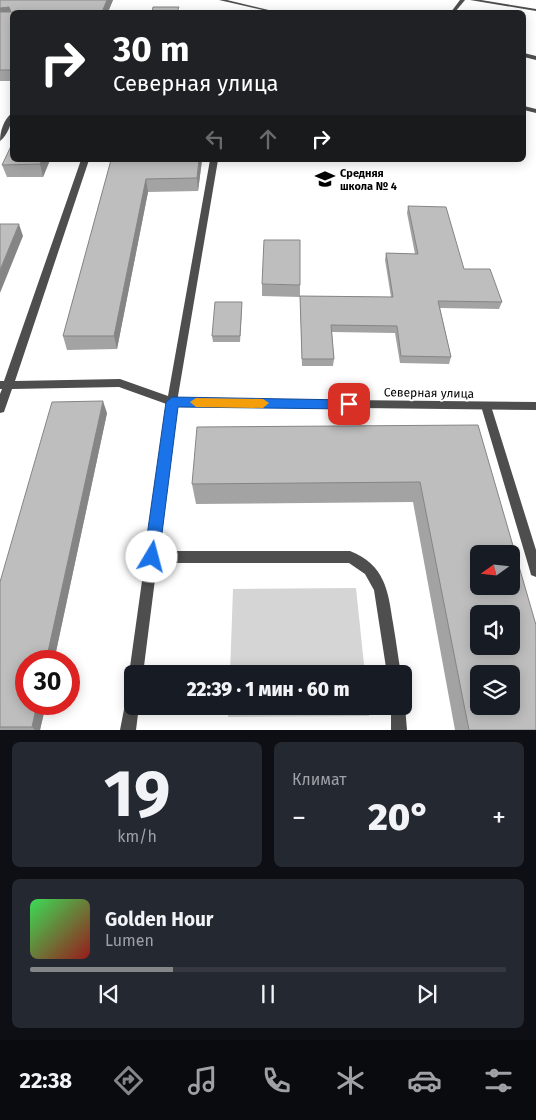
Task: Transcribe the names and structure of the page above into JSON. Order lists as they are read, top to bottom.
{
  "streets": {
    "street": ["Северная улица"]
  },
  "places": {
    "school or university": ["Средняя школа № 4"]
  },
  "north": "left",
  "page": {
    "turn": ["30 m", "Северная улица"],
    "limit": "30",
    "trip": "22:39 · 1 мин · 60 m",
    "tile": [
      ["19", "km/h"],
      "Климат"
    ],
    "heat": ["−", "20°", "+"],
    "song": ["Golden Hour", "Lumen"],
    "tabs": "22:38"
  }
}
